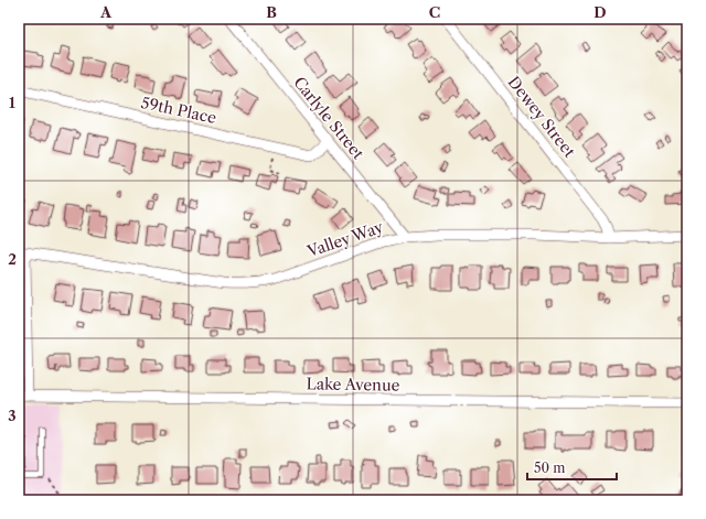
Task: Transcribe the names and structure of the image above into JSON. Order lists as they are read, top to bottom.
{
  "streets": {
    "street": [
      "59th Place",
      "Dewey Street",
      "Carlyle Street",
      "Valley Way",
      "Lake Avenue"
    ]
  },
  "crossings": [
    ["59th Place", "Carlyle Street"],
    ["Dewey Street", "Valley Way"],
    ["Carlyle Street", "Valley Way"]
  ],
  "scale_bar": "50 m",
  "grid": {
    "columns": [
      "A",
      "B",
      "C",
      "D"
    ],
    "rows": ["1", "2", "3"]
  }
}
